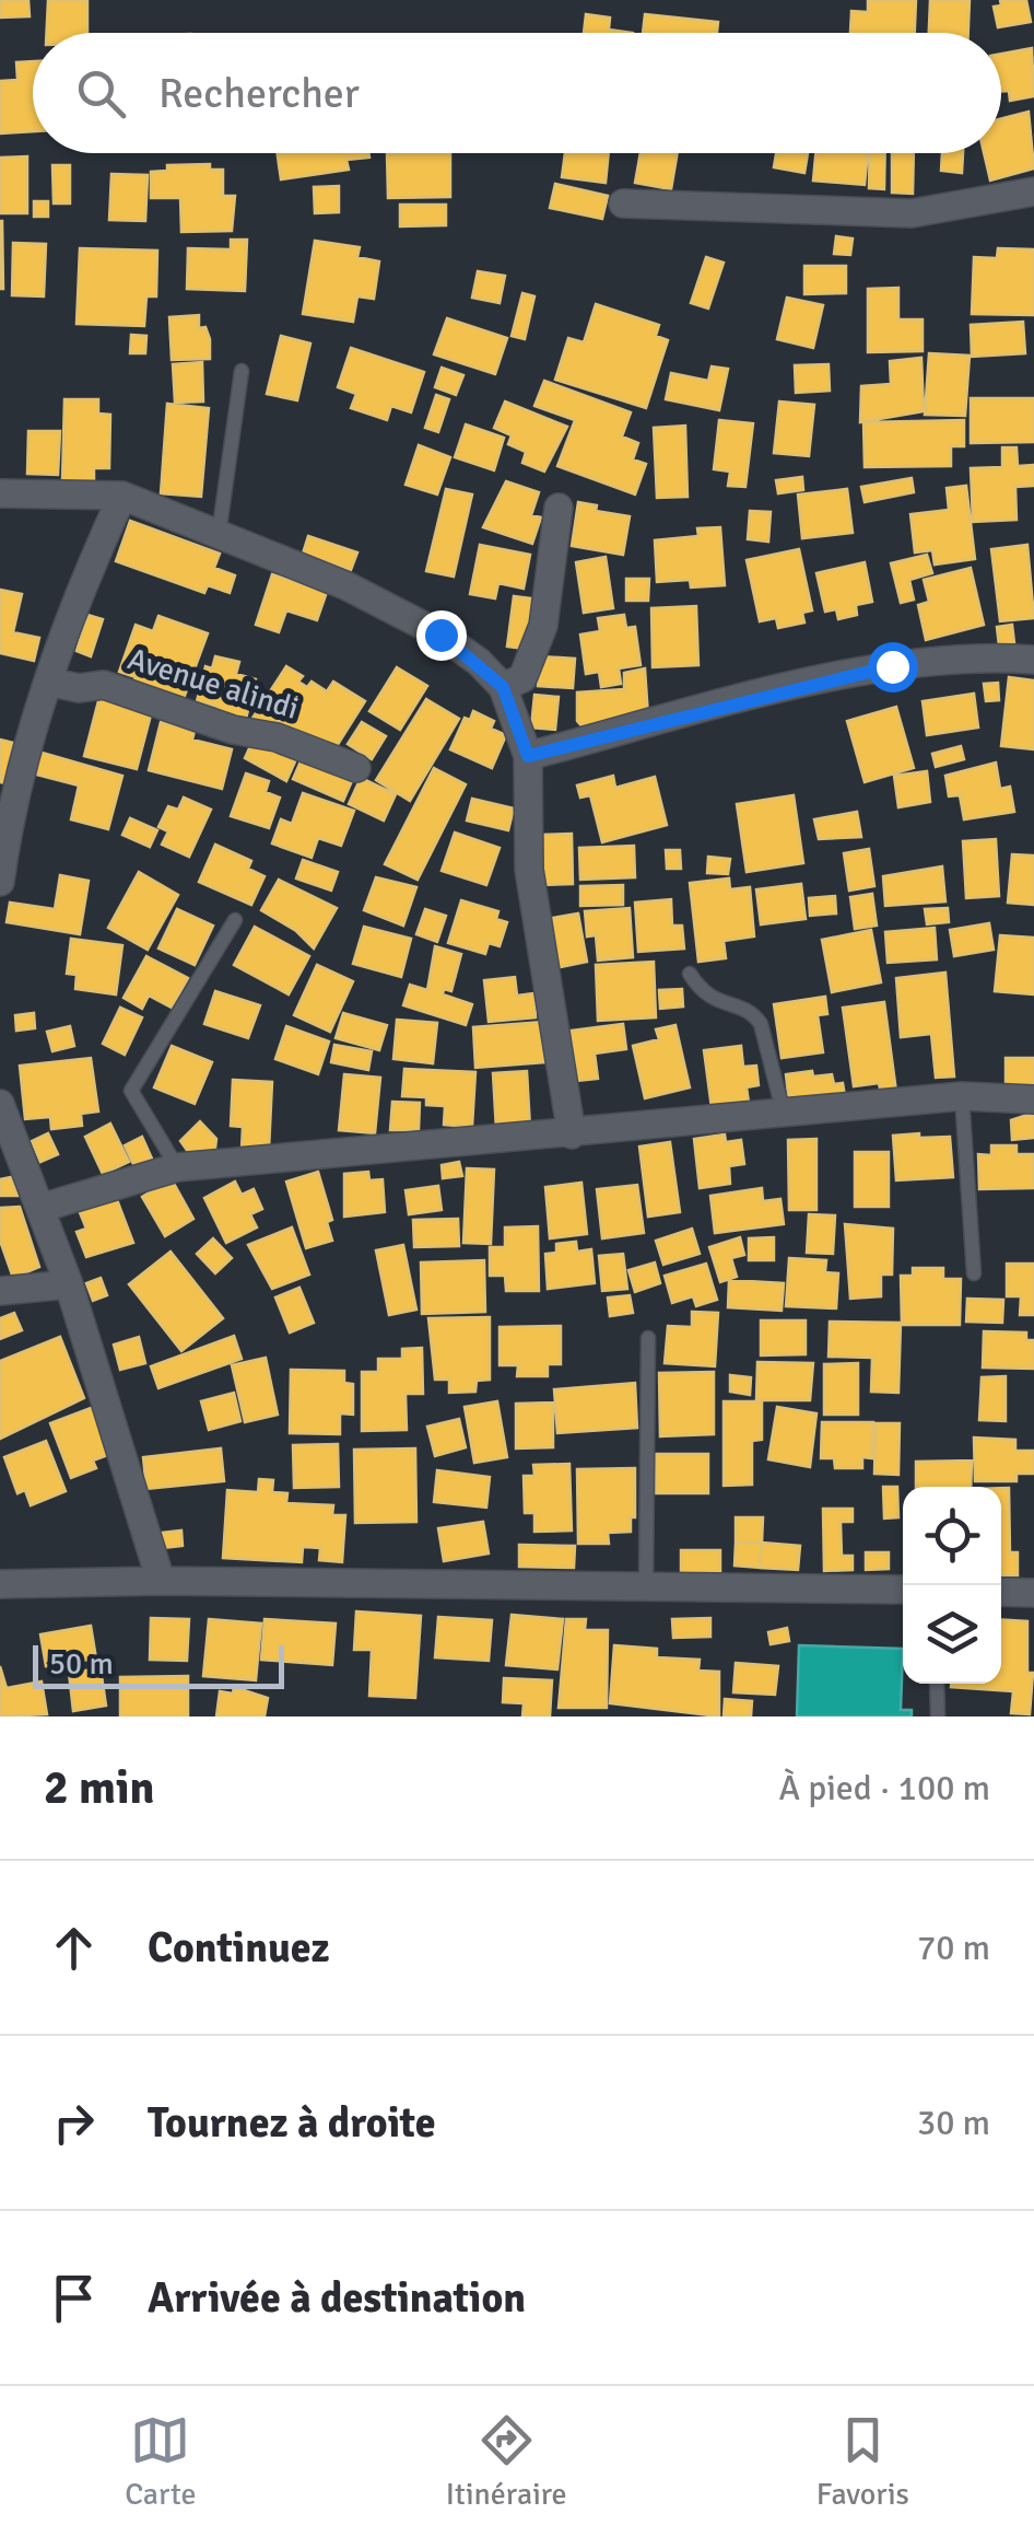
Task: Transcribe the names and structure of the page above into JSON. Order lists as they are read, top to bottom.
{
  "streets": {
    "street": ["Avenue alindi"]
  },
  "scale_bar": "50 m",
  "page": {
    "search": "Rechercher",
    "scale": "50 m",
    "heading": ["2 min", "À pied · 100 m"],
    "list": [
      ["Continuez", "70 m"],
      ["Tournez à droite", "30 m"],
      "Arrivée à destination"
    ],
    "nav": ["Carte", "Itinéraire", "Favoris"]
  }
}
